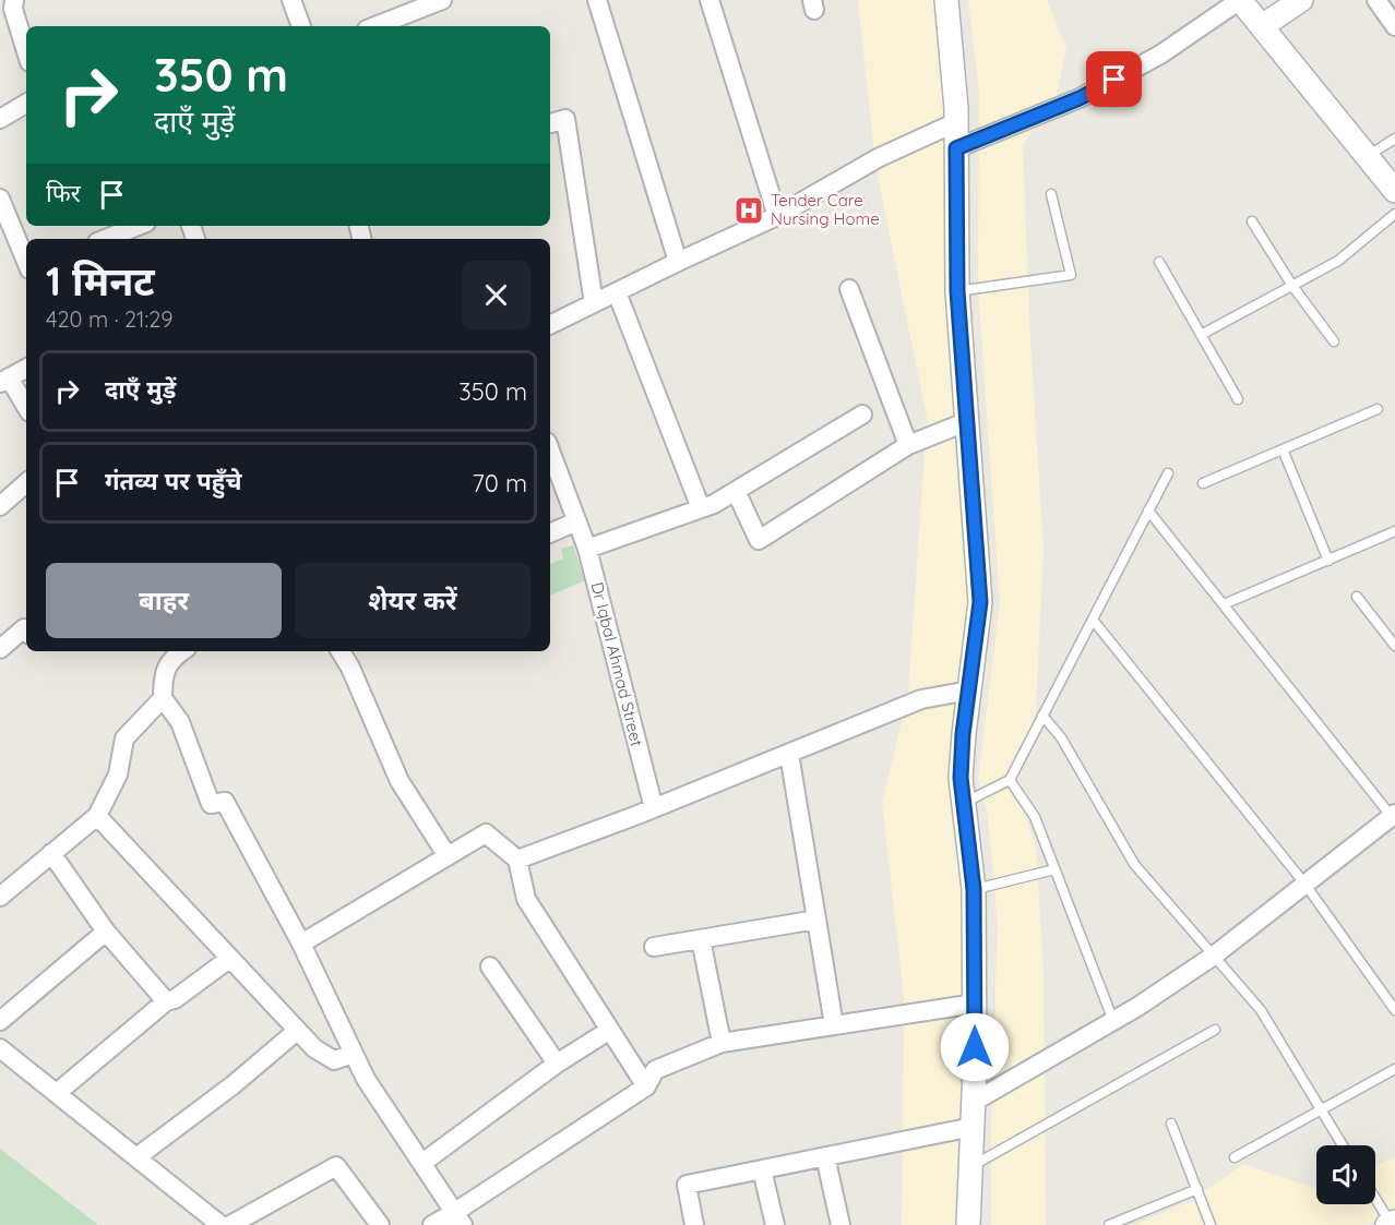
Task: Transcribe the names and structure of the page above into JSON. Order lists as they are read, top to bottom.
{
  "streets": {
    "street": ["Dr Iqbal Ahmad Street"]
  },
  "places": {
    "hospital": ["Tender Care Nursing Home"]
  },
  "page": {
    "turn": ["350 m", "दाएँ मुड़ें"],
    "then": "फिर",
    "heading": ["1 मिनट", "420 m · 21:29"],
    "list": [
      {
        "name": "दाएँ मुड़ें",
        "value": "350 m"
      },
      {
        "name": "गंतव्य पर पहुँचे",
        "value": "70 m"
      }
    ],
    "buttons": ["बाहर", "शेयर करें"]
  }
}
